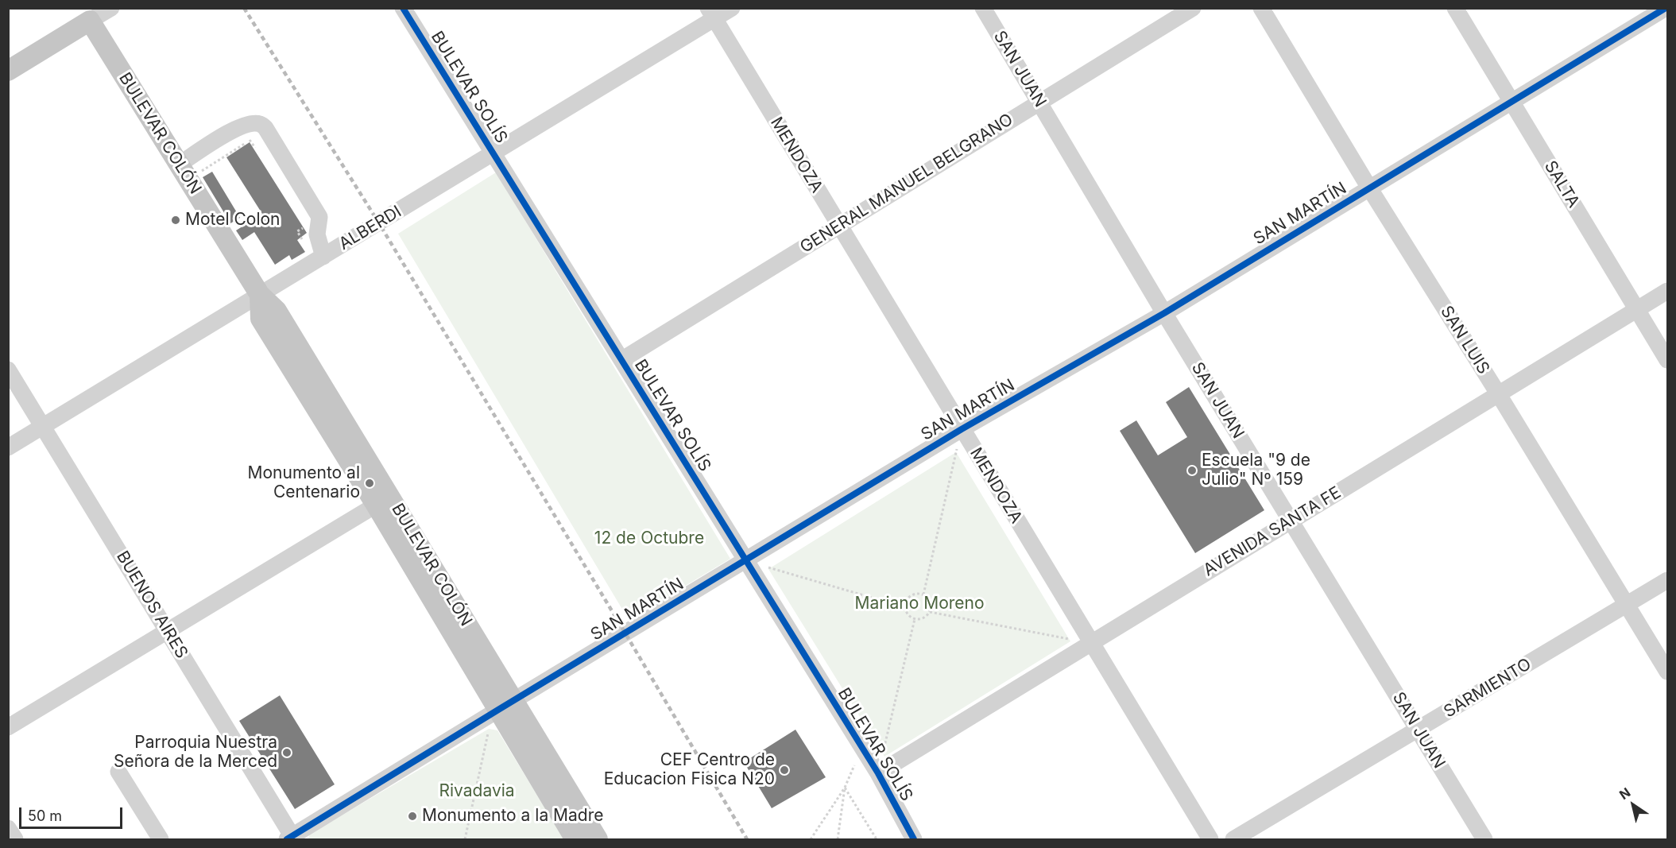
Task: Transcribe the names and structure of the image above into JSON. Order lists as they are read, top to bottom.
{
  "streets": {
    "main road": ["BULEVAR COLÓN"],
    "street": [
      "SAN JUAN",
      "BULEVAR SOLÍS",
      "MENDOZA",
      "GENERAL MANUEL BELGRANO",
      "SALTA",
      "SAN MARTÍN",
      "ALBERDI",
      "SAN LUIS",
      "AVENIDA SANTA FE",
      "BUENOS AIRES",
      "SARMIENTO"
    ]
  },
  "crossings": [
    ["SAN JUAN", "GENERAL MANUEL BELGRANO"],
    ["SAN JUAN", "SAN MARTÍN"],
    ["SAN JUAN", "AVENIDA SANTA FE"],
    ["SAN JUAN", "SARMIENTO"],
    ["BULEVAR SOLÍS", "GENERAL MANUEL BELGRANO"],
    ["BULEVAR SOLÍS", "SAN MARTÍN"],
    ["BULEVAR SOLÍS", "ALBERDI"],
    ["BULEVAR SOLÍS", "AVENIDA SANTA FE"],
    ["BULEVAR COLÓN", "SAN MARTÍN"],
    ["BULEVAR COLÓN", "ALBERDI"],
    ["MENDOZA", "GENERAL MANUEL BELGRANO"],
    ["MENDOZA", "SAN MARTÍN"],
    ["MENDOZA", "ALBERDI"],
    ["MENDOZA", "AVENIDA SANTA FE"],
    ["SALTA", "SAN MARTÍN"],
    ["SALTA", "AVENIDA SANTA FE"],
    ["SAN MARTÍN", "SAN LUIS"],
    ["SAN MARTÍN", "BUENOS AIRES"],
    ["ALBERDI", "BUENOS AIRES"],
    ["SAN LUIS", "AVENIDA SANTA FE"],
    ["SAN LUIS", "SARMIENTO"]
  ],
  "parks": ["12 de Octubre", "Mariano Moreno", "Rivadavia"],
  "places": [
    "Motel Colon",
    "Escuela \"9 de Julio\" Nº 159",
    "Monumento al Centenario",
    "Parroquia Nuestra Señora de la Merced",
    "CEF Centro de Educacion Fisica N20",
    "Monumento a la Madre"
  ],
  "scale_bar": "50 m",
  "north": "top left"
}
